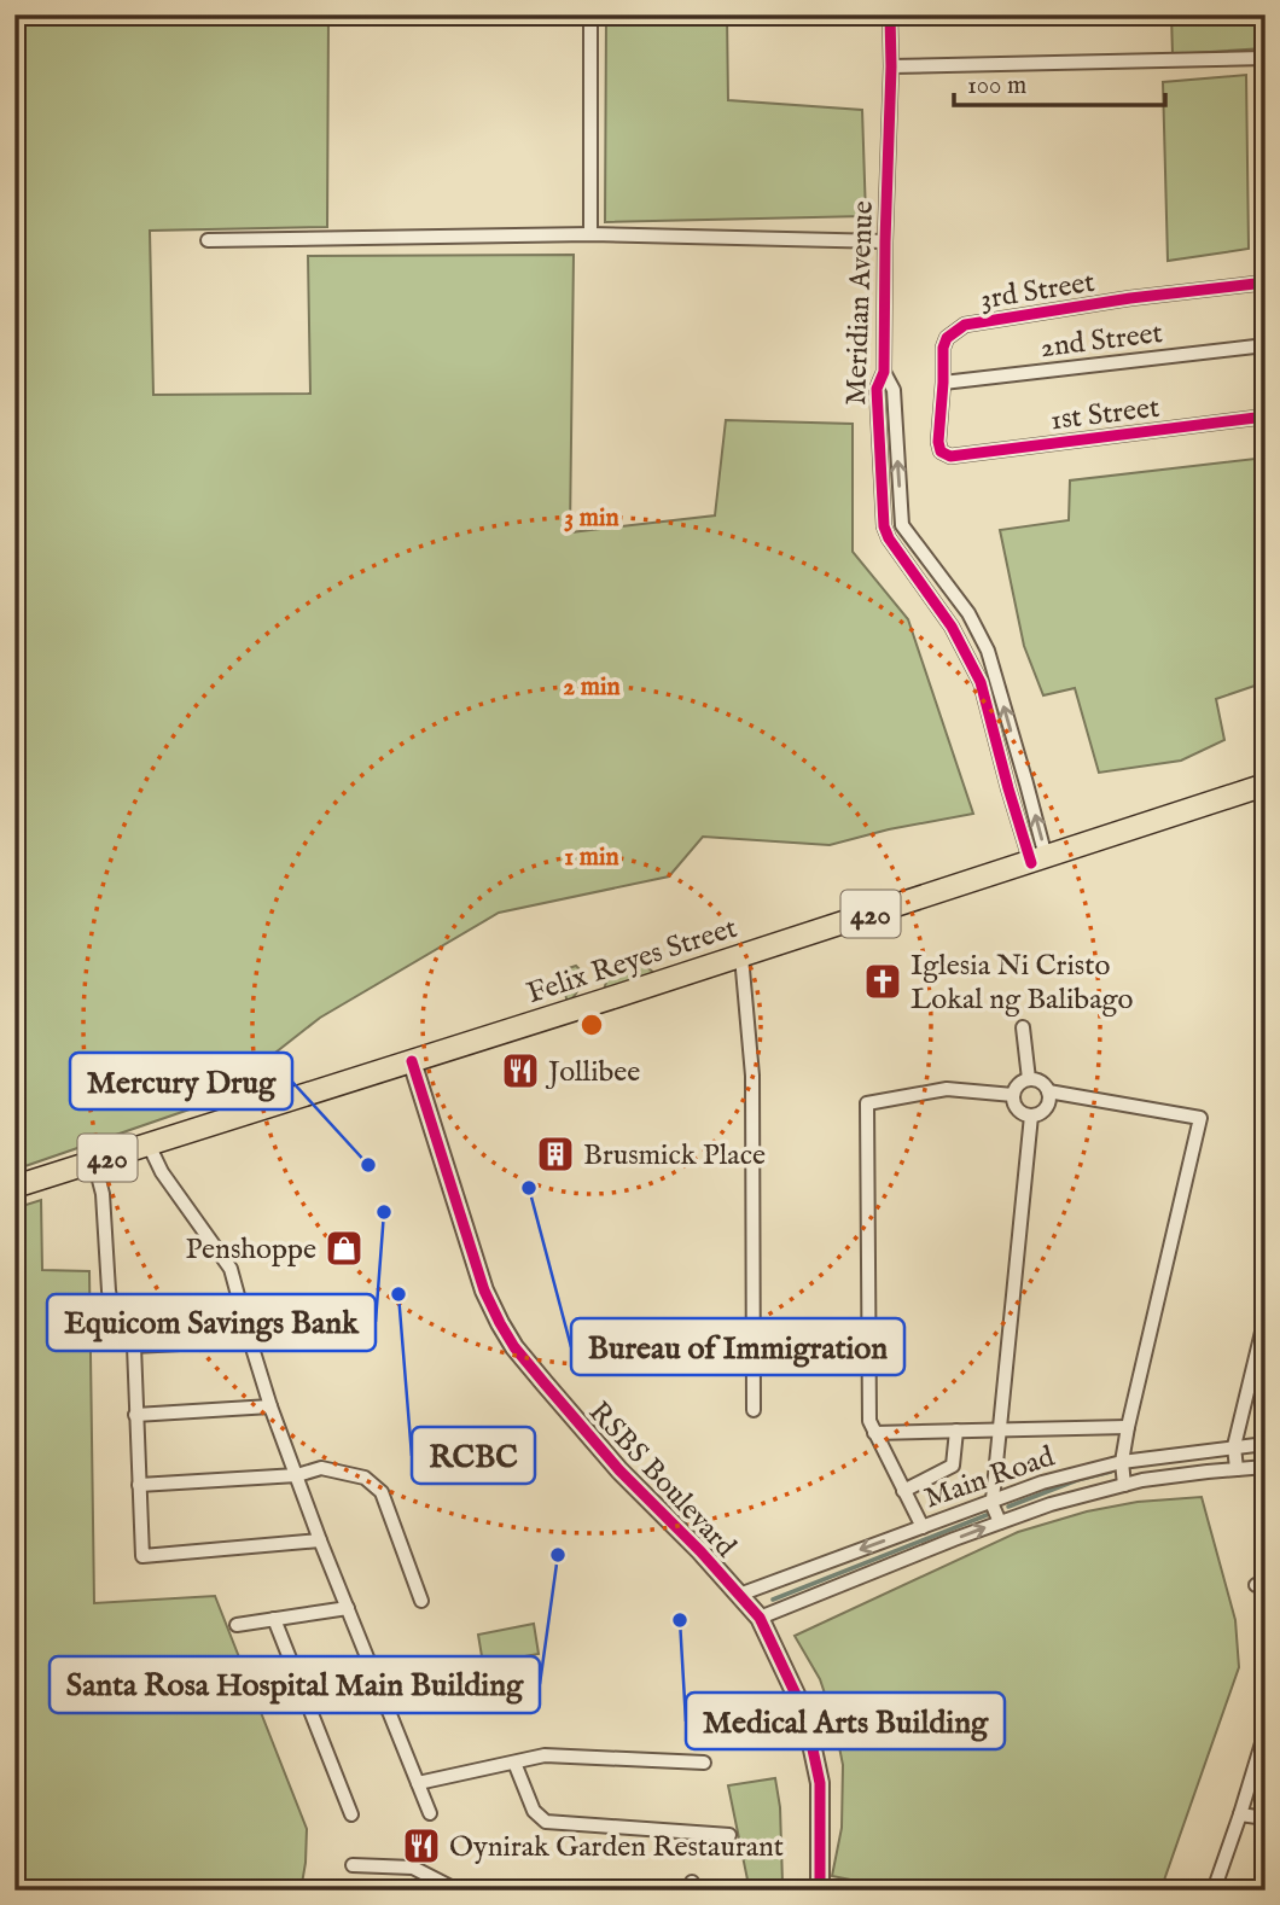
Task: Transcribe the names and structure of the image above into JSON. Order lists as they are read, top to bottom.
{
  "streets": {
    "main road": ["420", "Felix Reyes Street"],
    "street": [
      "3rd Street",
      "Meridian Avenue",
      "2nd Street",
      "1st Street",
      "Main Road",
      "RSBS Boulevard"
    ]
  },
  "crossings": [
    ["3rd Street", "2nd Street"],
    ["3rd Street", "1st Street"],
    ["Meridian Avenue", "Felix Reyes Street"],
    ["Felix Reyes Street", "RSBS Boulevard"],
    ["Main Road", "RSBS Boulevard"]
  ],
  "places": {
    "church": ["Iglesia Ni Cristo Lokal ng Balibago"],
    "restaurant": ["Jollibee", "Oynirak Garden Restaurant"],
    "building": ["Brusmick Place"],
    "other": [
      "Mercury Drug",
      "Bureau of Immigration",
      "Equicom Savings Bank",
      "RCBC",
      "Santa Rosa Hospital Main Building",
      "Medical Arts Building"
    ],
    "shop": ["Penshoppe"]
  },
  "scale_bar": "100 m",
  "rings": ["3 min", "2 min", "1 min"]
}
